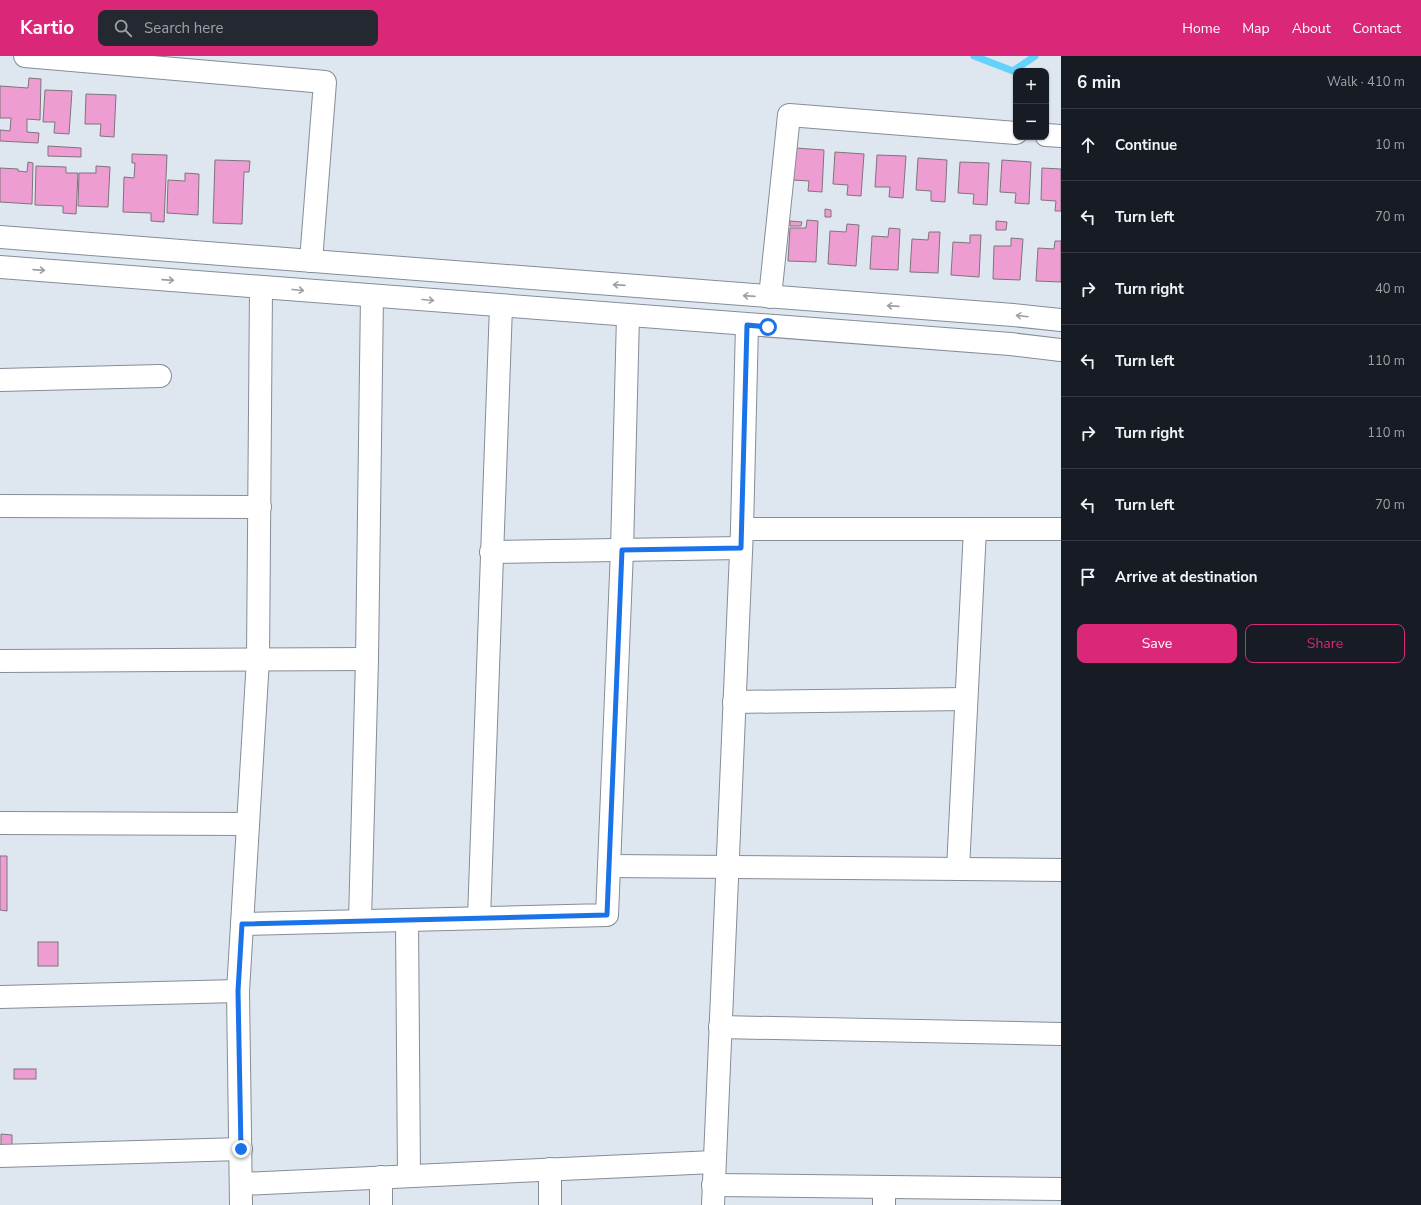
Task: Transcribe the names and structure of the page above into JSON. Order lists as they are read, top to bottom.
{
  "page": {
    "header": "Kartio",
    "search": "Search here",
    "nav": [
      "Home",
      "Map",
      "About",
      "Contact"
    ],
    "heading": ["6 min", "Walk · 410 m"],
    "map_buttons": ["+", "−"],
    "list": [
      ["Continue", "10 m"],
      ["Turn left", "70 m"],
      ["Turn right", "40 m"],
      ["Turn left", "110 m"],
      ["Turn right", "110 m"],
      ["Turn left", "70 m"],
      "Arrive at destination"
    ],
    "buttons": ["Save", "Share"]
  }
}
